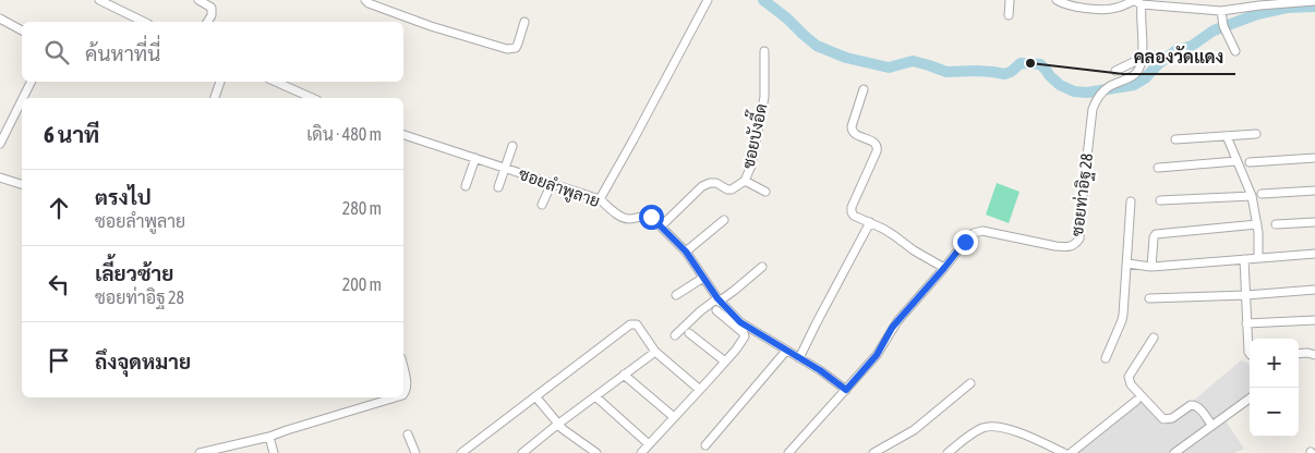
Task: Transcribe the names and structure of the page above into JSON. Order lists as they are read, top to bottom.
{
  "streets": {
    "street": ["ซอยบังอี๊ด", "ซอยลำพูลาย", "ซอยท่าอิฐ 28"]
  },
  "crossings": [
    ["ซอยบังอี๊ด", "ซอยลำพูลาย"],
    ["ซอยลำพูลาย", "ซอยท่าอิฐ 28"]
  ],
  "places": ["คลองวัดแดง"],
  "page": {
    "search": "ค้นหาที่นี่",
    "heading": ["6 นาที", "เดิน · 480 m"],
    "list": [
      ["ตรงไป", "ซอยลำพูลาย", "280 m"],
      ["เลี้ยวซ้าย", "ซอยท่าอิฐ 28", "200 m"],
      "ถึงจุดหมาย"
    ],
    "map_buttons": ["+", "−"]
  }
}
